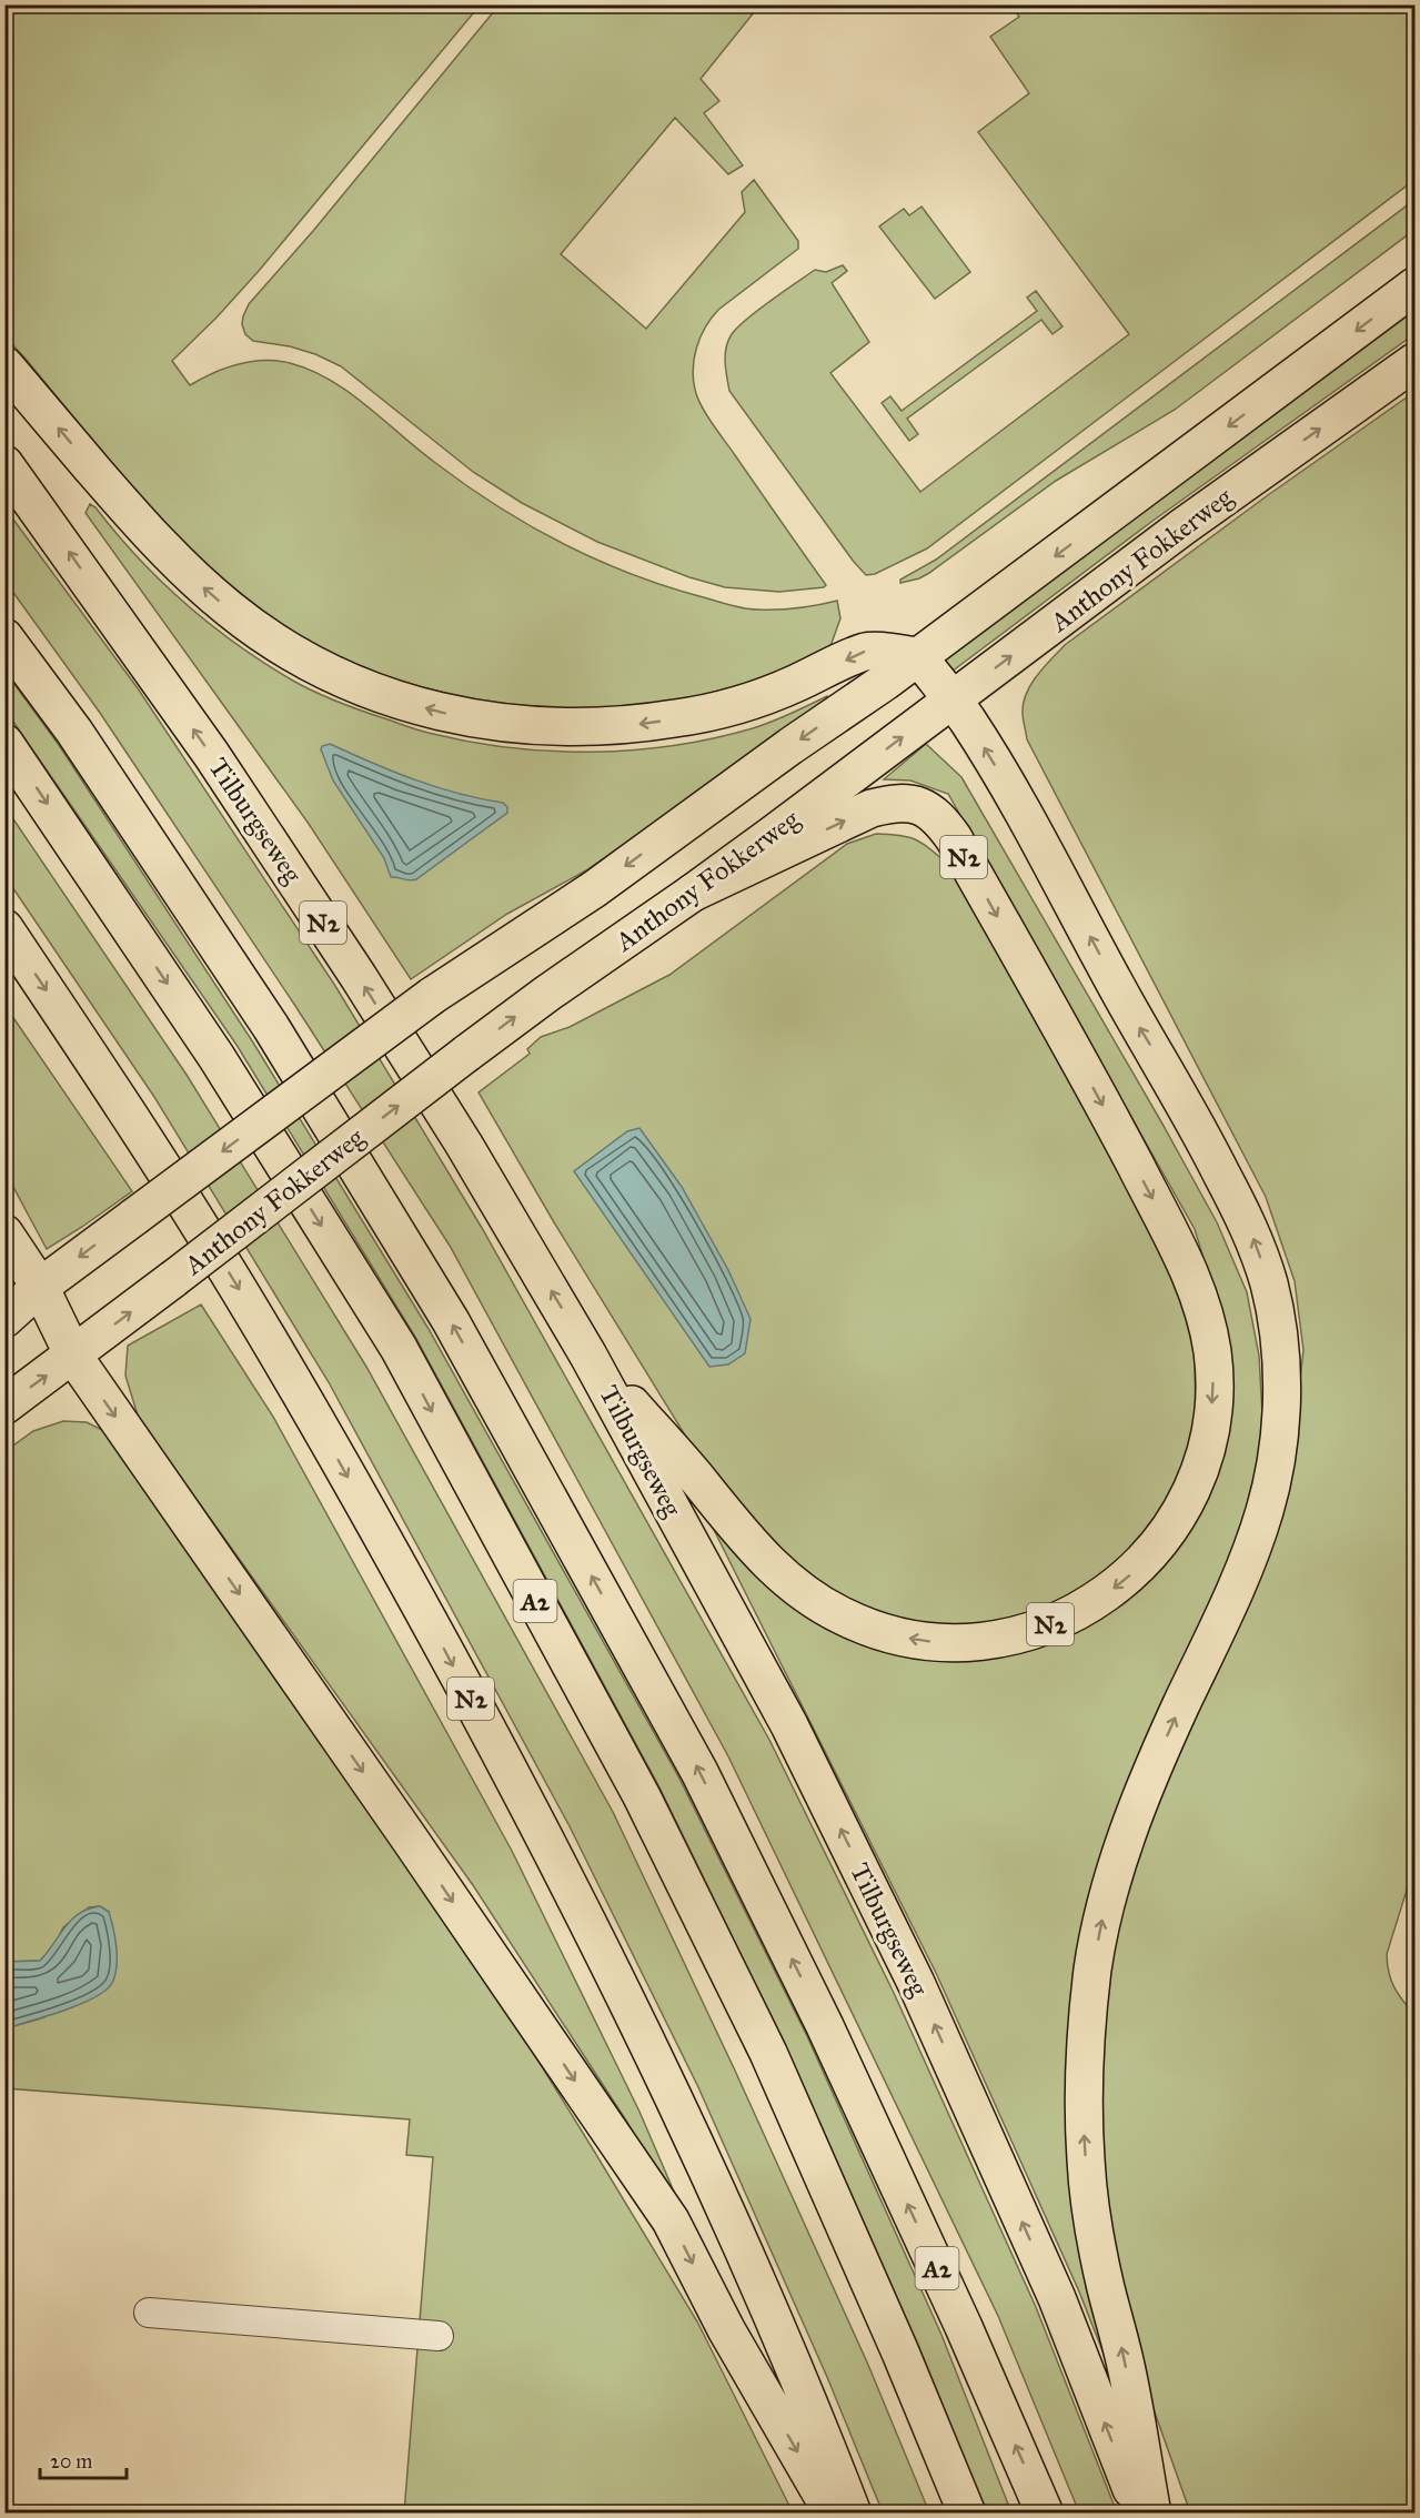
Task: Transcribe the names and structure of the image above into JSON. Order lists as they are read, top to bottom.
{
  "streets": {
    "main road": [
      "Anthony Fokkerweg",
      "Tilburgseweg",
      "N2",
      "A2"
    ]
  },
  "crossings": [
    ["Anthony Fokkerweg", "N2"],
    ["Tilburgseweg", "N2"]
  ],
  "scale_bar": "20 m"
}
